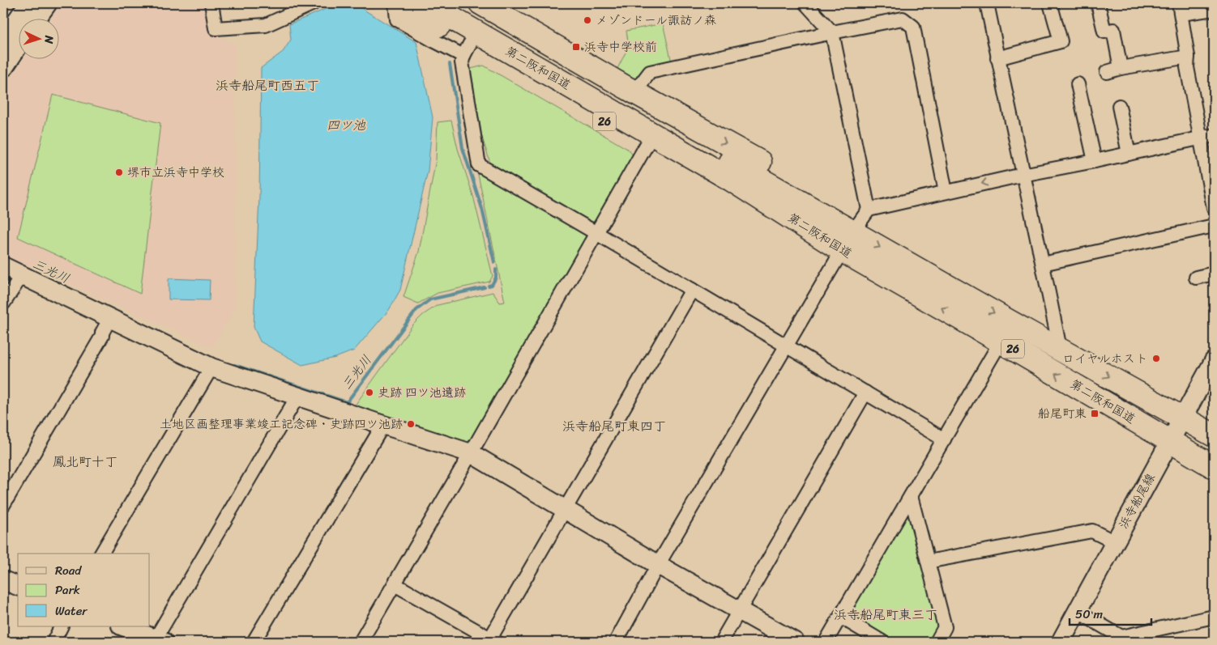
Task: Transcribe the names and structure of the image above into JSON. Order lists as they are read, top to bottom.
{
  "streets": {
    "highway": ["第二阪和国道", "26"],
    "street": ["浜寺船尾線"]
  },
  "crossings": [
    ["第二阪和国道", "26"],
    ["第二阪和国道", "浜寺船尾線"]
  ],
  "districts": [
    "浜寺船尾町西五丁",
    "浜寺船尾町東四丁",
    "鳳北町十丁",
    "浜寺船尾町東三丁"
  ],
  "water": ["四ツ池", "三光川"],
  "places": {
    "other": [
      "メゾンドール諏訪ノ森",
      "堺市立浜寺中学校",
      "ロイヤルホスト",
      "史跡 四ツ池遺跡",
      "土地区画整理事業竣工記念碑・史跡四ツ池跡"
    ],
    "transit": ["浜寺中学校前", "船尾町東"]
  },
  "legend": ["Road", "Park", "Water"],
  "scale_bar": "50 m",
  "north": "right"
}
